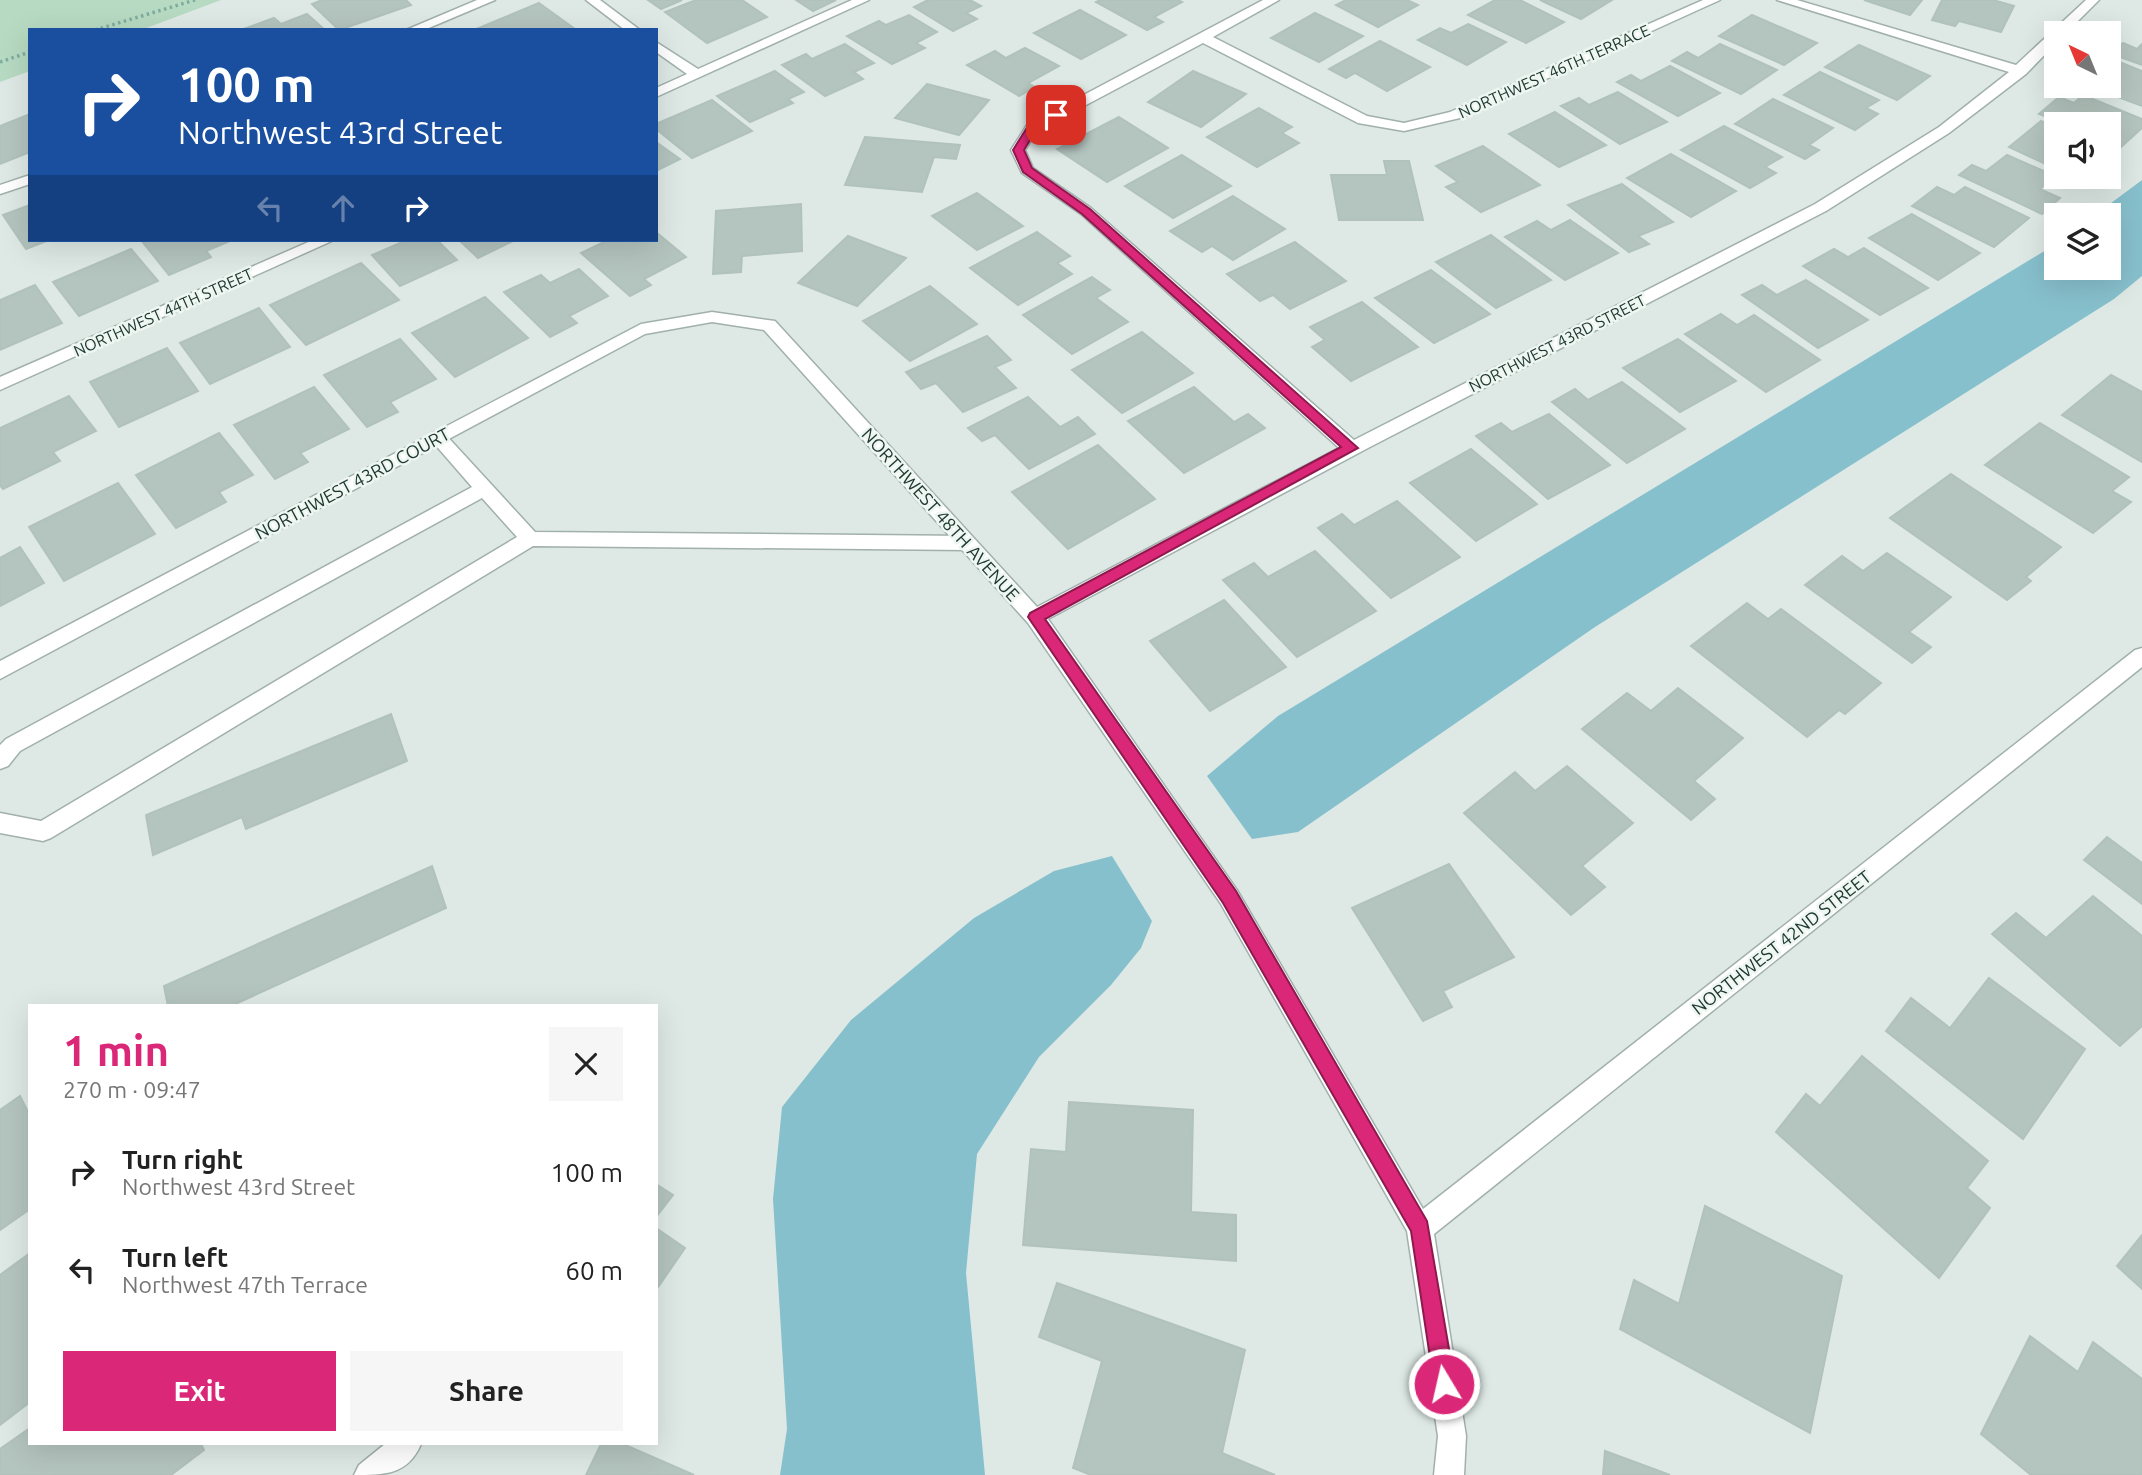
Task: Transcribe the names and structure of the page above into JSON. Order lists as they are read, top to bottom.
{
  "streets": {
    "street": [
      "NORTHWEST 46TH TERRACE",
      "NORTHWEST 44TH STREET",
      "NORTHWEST 43RD STREET",
      "NORTHWEST 43RD COURT",
      "NORTHWEST 48TH AVENUE",
      "NORTHWEST 42ND STREET"
    ]
  },
  "crossings": [
    ["NORTHWEST 43RD STREET", "NORTHWEST 48TH AVENUE"],
    ["NORTHWEST 43RD COURT", "NORTHWEST 48TH AVENUE"],
    ["NORTHWEST 48TH AVENUE", "NORTHWEST 42ND STREET"]
  ],
  "north": "top left",
  "page": {
    "turn": ["100 m", "Northwest 43rd Street"],
    "heading": ["1 min", "270 m · 09:47"],
    "list": [
      {
        "name": "Turn right",
        "note": "Northwest 43rd Street",
        "value": "100 m"
      },
      {
        "name": "Turn left",
        "note": "Northwest 47th Terrace",
        "value": "60 m"
      }
    ],
    "buttons": ["Exit", "Share"]
  }
}
